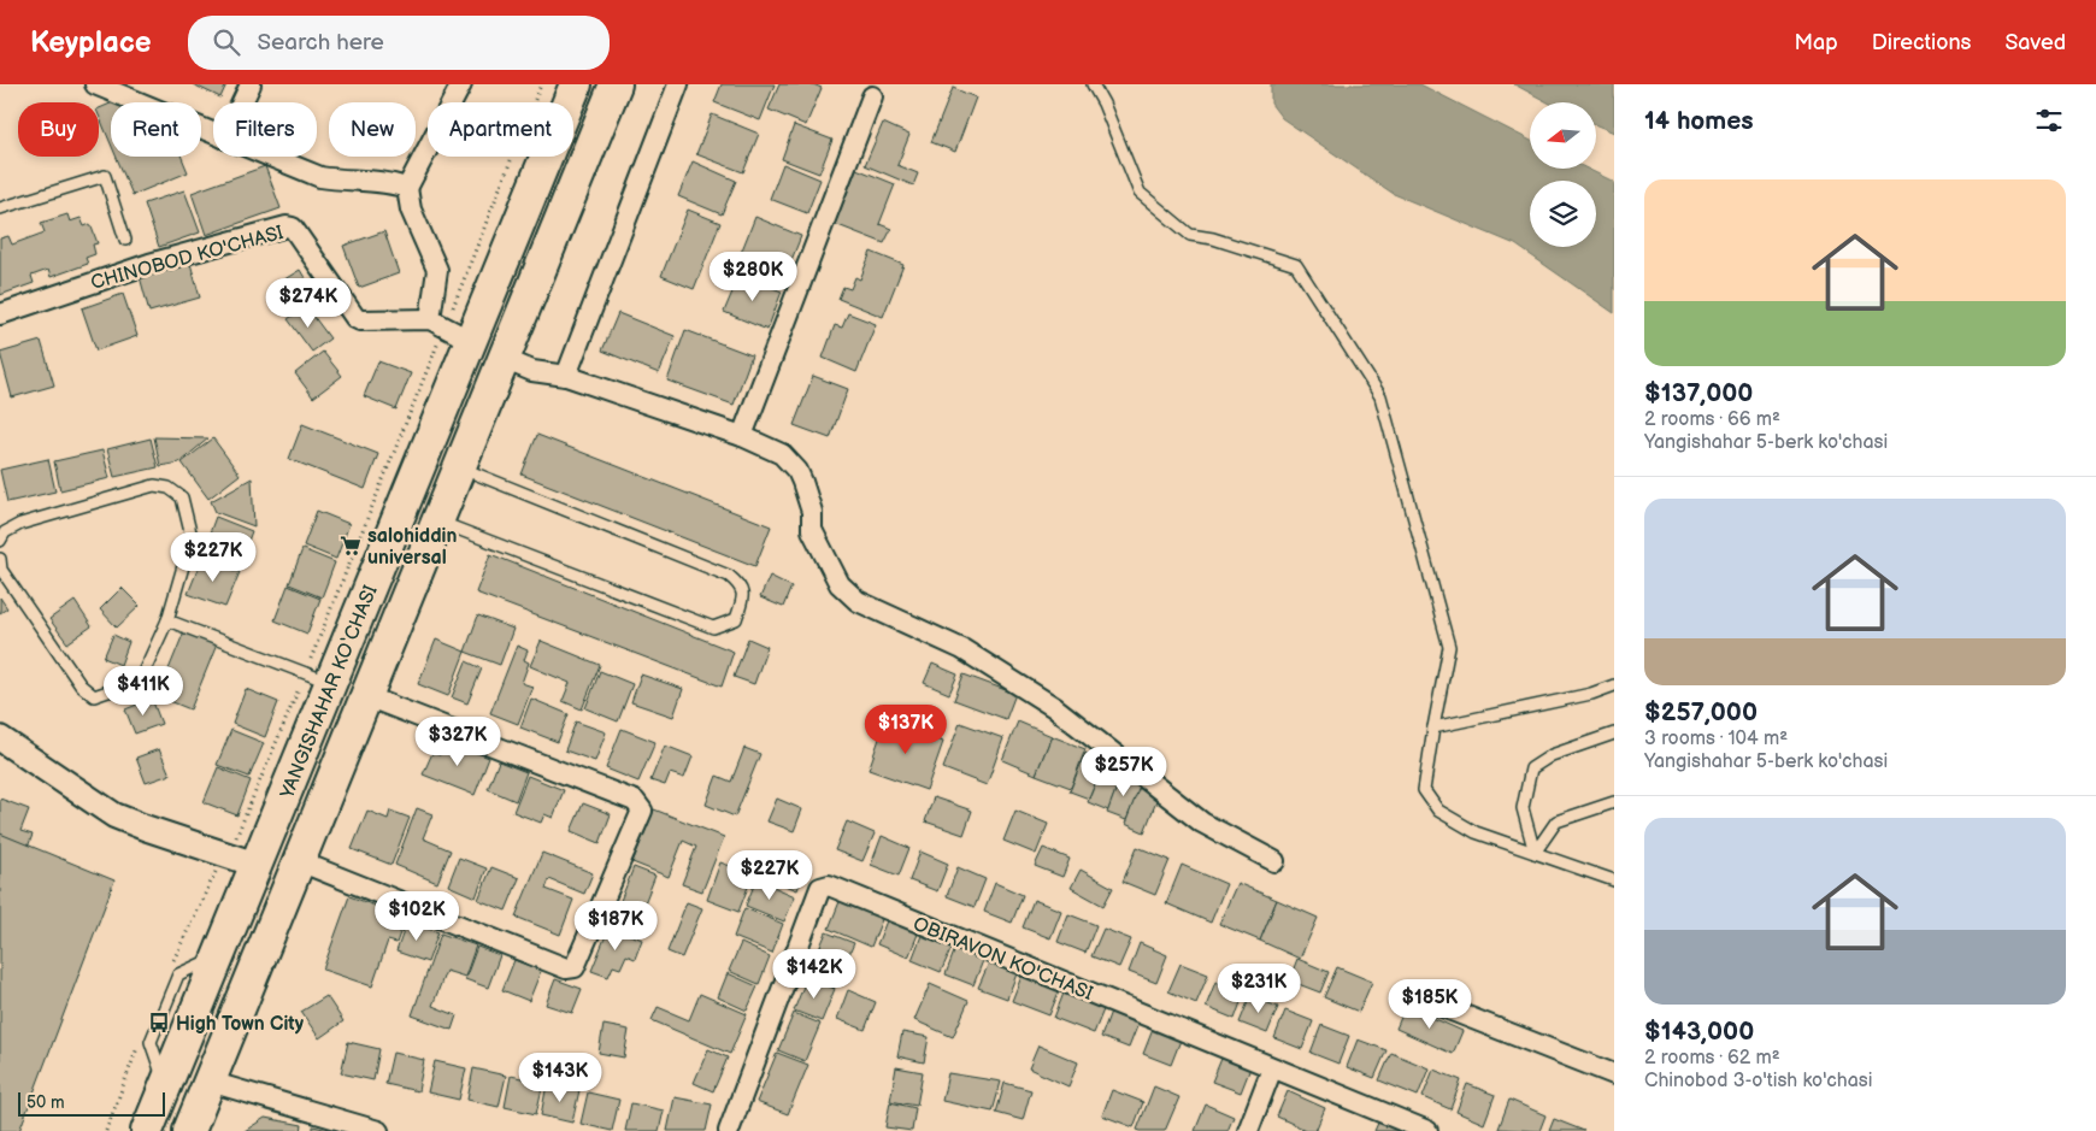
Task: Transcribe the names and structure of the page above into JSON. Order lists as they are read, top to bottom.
{
  "streets": {
    "main road": ["YANGISHAHAR KO‘CHASI"],
    "street": ["CHINOBOD KO'CHASI", "OBIRAVON KO'CHASI"]
  },
  "crossings": [
    ["CHINOBOD KO'CHASI", "YANGISHAHAR KO‘CHASI"]
  ],
  "places": {
    "supermarket": ["salohiddin universal"],
    "bus stop": ["High Town City"]
  },
  "scale_bar": "50 m",
  "north": "left",
  "page": {
    "header": "Keyplace",
    "search": "Search here",
    "nav": ["Map", "Directions", "Saved"],
    "heading": "14 homes",
    "chip": [
      "Buy",
      "Rent",
      "Filters",
      "New",
      "Apartment"
    ],
    "list": [
      {
        "name": "$137,000",
        "note": "2 rooms · 66 m² · Yangishahar 5-berk ko'chasi"
      },
      {
        "name": "$257,000",
        "note": "3 rooms · 104 m² · Yangishahar 5-berk ko'chasi"
      },
      {
        "name": "$143,000",
        "note": "2 rooms · 62 m² · Chinobod 3-o'tish ko'chasi"
      }
    ],
    "price": [
      "$280K",
      "$274K",
      "$227K",
      "$411K",
      "$137K",
      "$327K",
      "$257K",
      "$227K",
      "$102K",
      "$187K",
      "$142K",
      "$231K",
      "$185K",
      "$143K"
    ],
    "scale": "50 m"
  }
}
